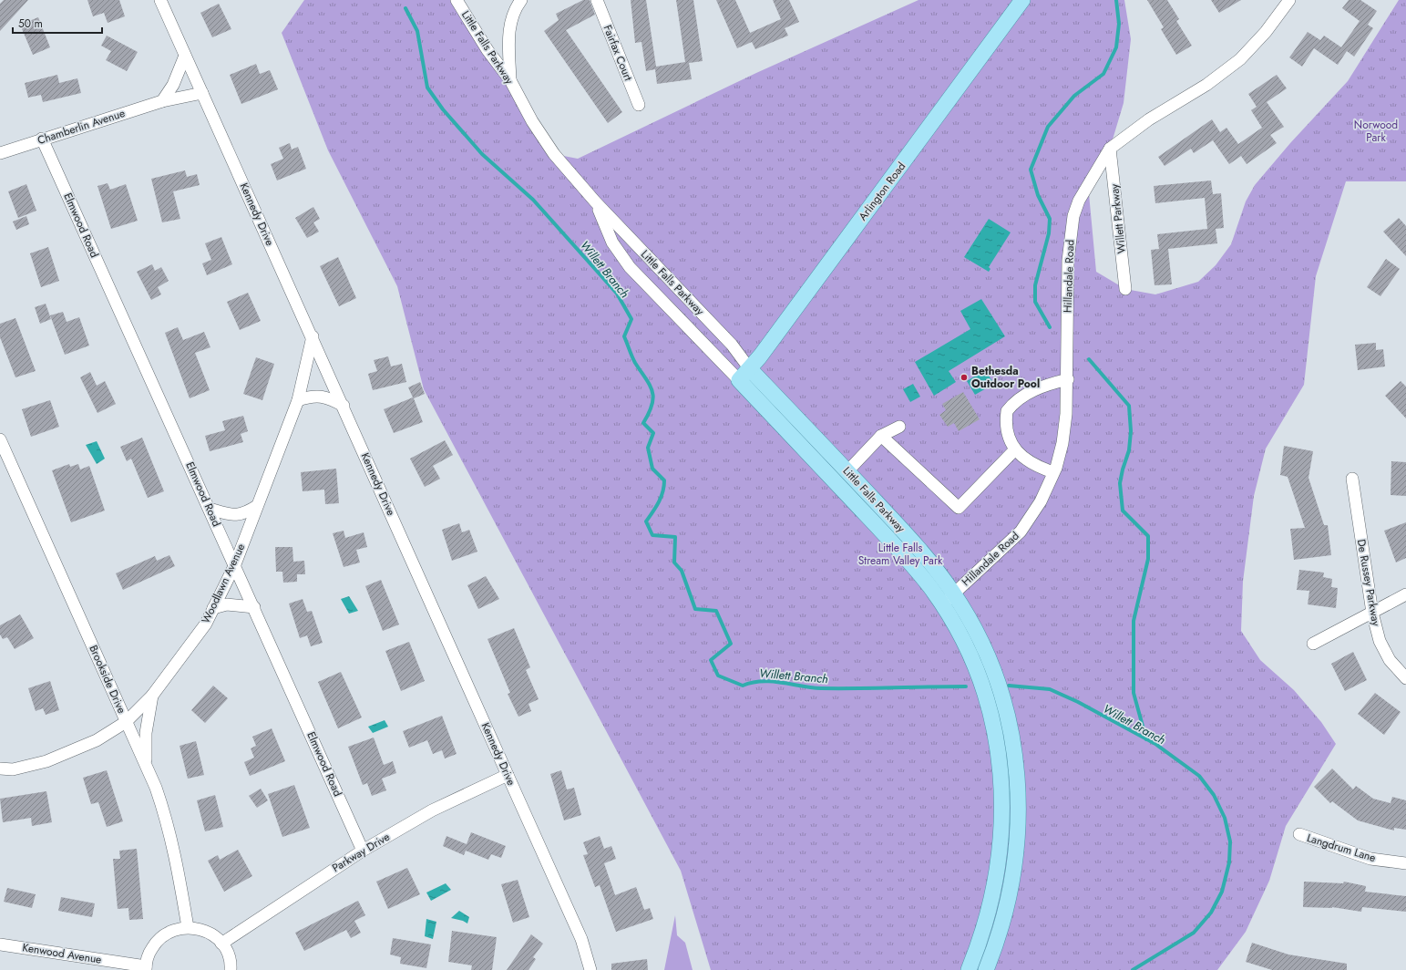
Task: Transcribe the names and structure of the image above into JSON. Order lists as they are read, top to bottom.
{
  "streets": {
    "main road": ["Little Falls Parkway", "Arlington Road"],
    "street": [
      "Fairfax Court",
      "Chamberlin Avenue",
      "Kennedy Drive",
      "Willett Parkway",
      "Elmwood Road",
      "Hillandale Road",
      "De Russey Parkway",
      "Woodlawn Avenue",
      "Brookside Drive",
      "Langdrum Lane",
      "Parkway Drive",
      "Kenwood Avenue"
    ]
  },
  "crossings": [
    ["Little Falls Parkway", "Arlington Road"],
    ["Little Falls Parkway", "Hillandale Road"],
    ["Chamberlin Avenue", "Kennedy Drive"],
    ["Chamberlin Avenue", "Elmwood Road"],
    ["Kennedy Drive", "Woodlawn Avenue"],
    ["Kennedy Drive", "Parkway Drive"],
    ["Willett Parkway", "Hillandale Road"],
    ["Elmwood Road", "Woodlawn Avenue"],
    ["Elmwood Road", "Parkway Drive"],
    ["Woodlawn Avenue", "Brookside Drive"]
  ],
  "water": ["Willett Branch"],
  "parks": ["Norwood Park", "Little Falls Stream Valley Park"],
  "places": ["Bethesda Outdoor Pool"],
  "scale_bar": "50 m"
}
